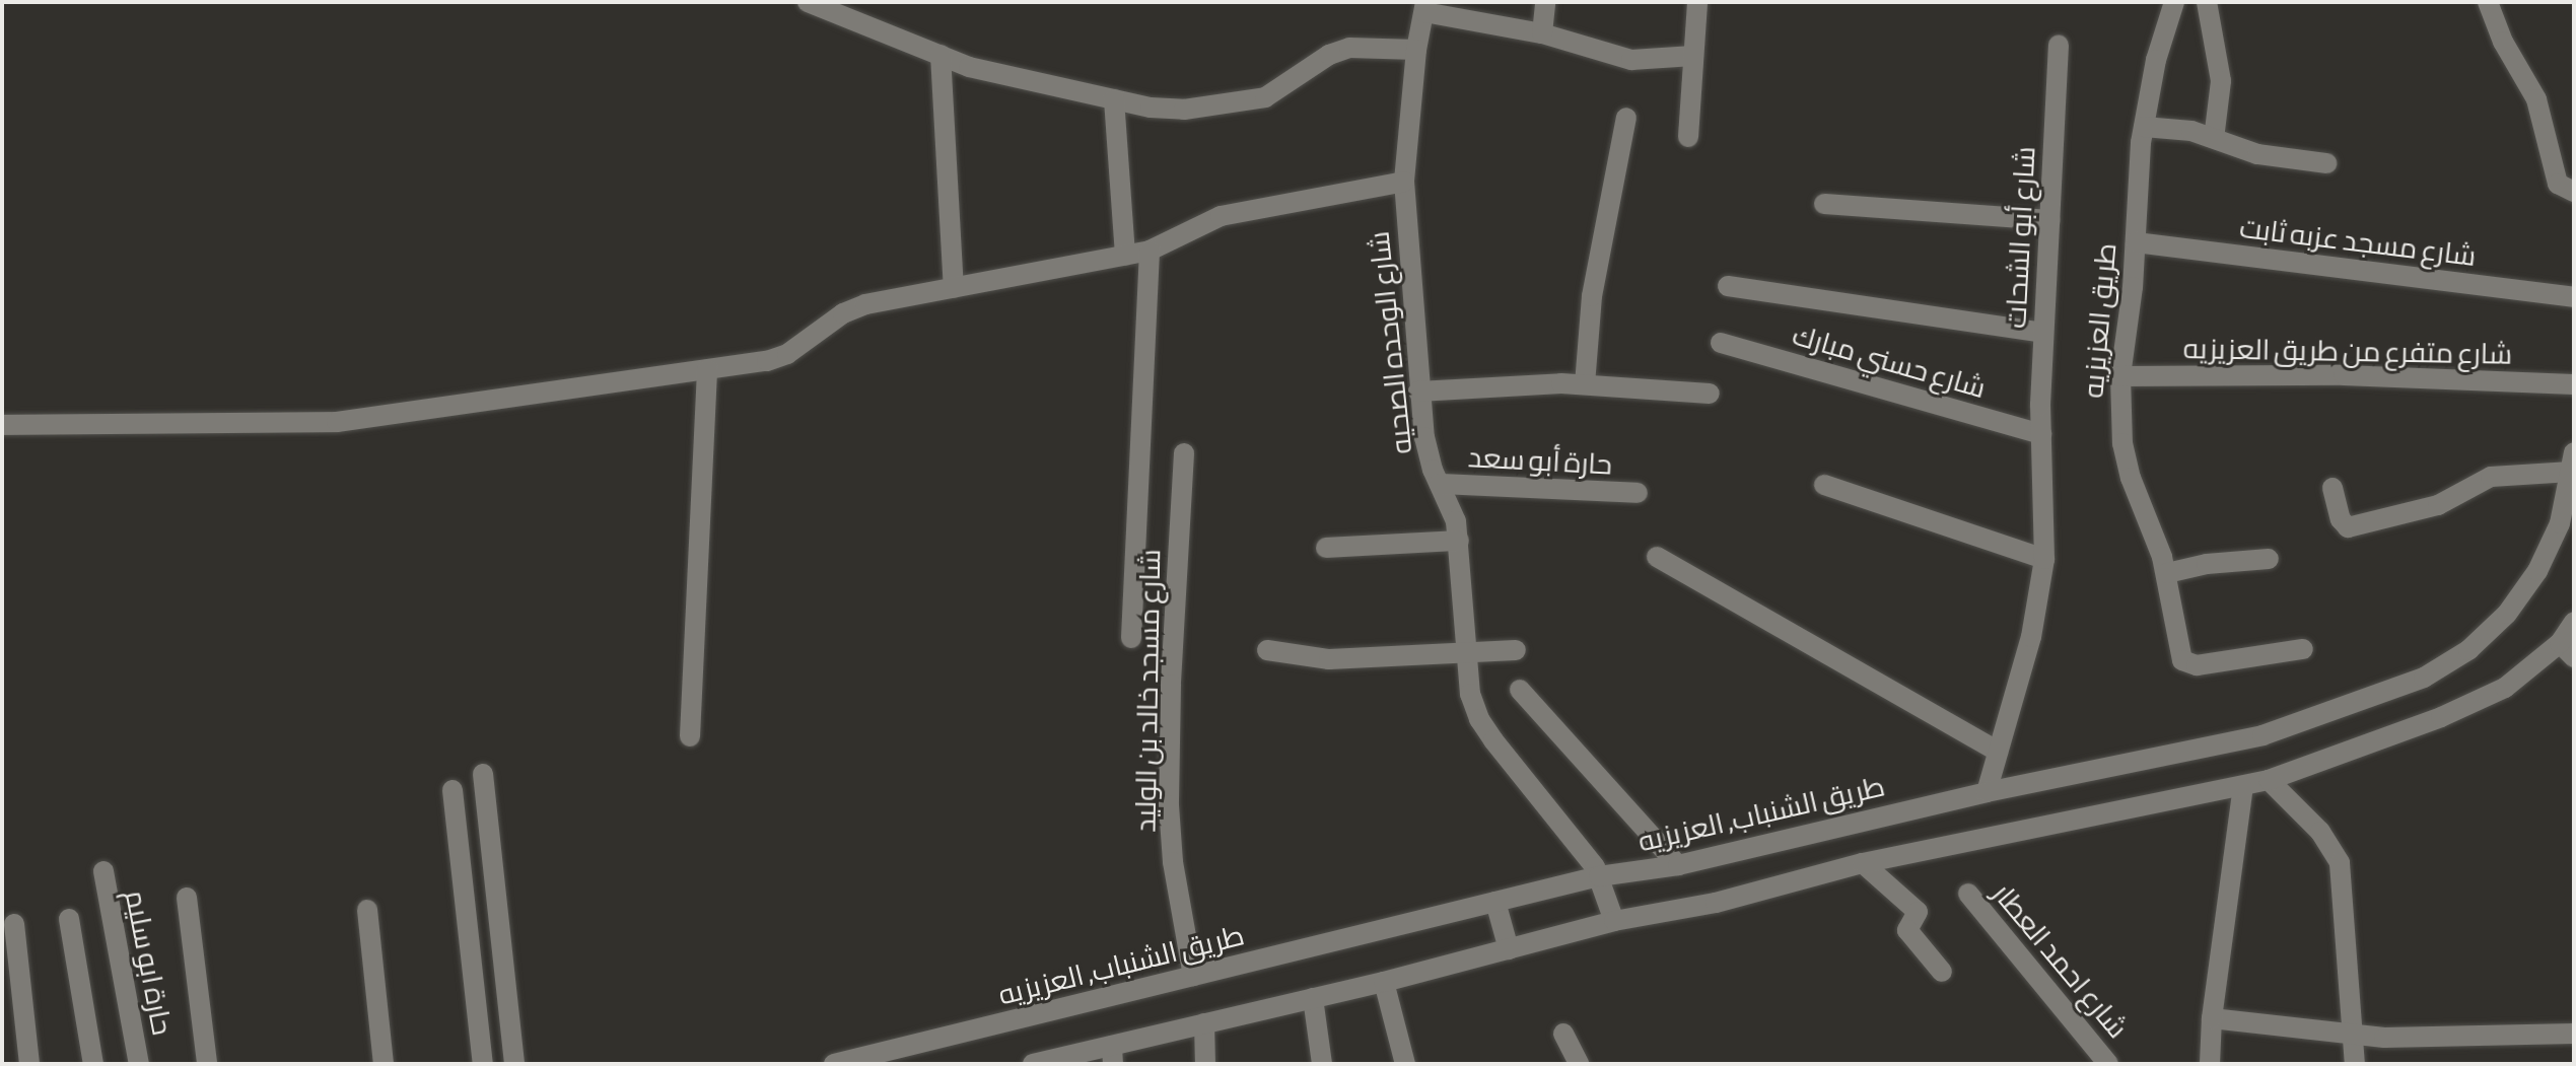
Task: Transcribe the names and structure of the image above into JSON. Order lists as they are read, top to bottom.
{
  "streets": {
    "street": [
      "شارع أبو الشحات",
      "شارع مسجد عزبه ثابت",
      "طريق العزيزيه",
      "شارع الوحده الصحيه",
      "شارع متفرع من طريق العزيزيه",
      "شارع حسني مبارك",
      "حارة أبو سعد",
      "شارع مسجد خالد بن الوليد",
      "طريق الشنباب, العزيزيه",
      "شارع احمد العطار",
      "حارة ابو سليم"
    ]
  },
  "crossings": [
    ["شارع أبو الشحات", "شارع حسني مبارك"],
    ["شارع أبو الشحات", "طريق الشنباب, العزيزيه"],
    ["شارع مسجد عزبه ثابت", "طريق العزيزيه"],
    ["طريق العزيزيه", "شارع متفرع من طريق العزيزيه"],
    ["شارع الوحده الصحيه", "حارة أبو سعد"],
    ["شارع الوحده الصحيه", "طريق الشنباب, العزيزيه"],
    ["شارع مسجد خالد بن الوليد", "طريق الشنباب, العزيزيه"]
  ]
}
